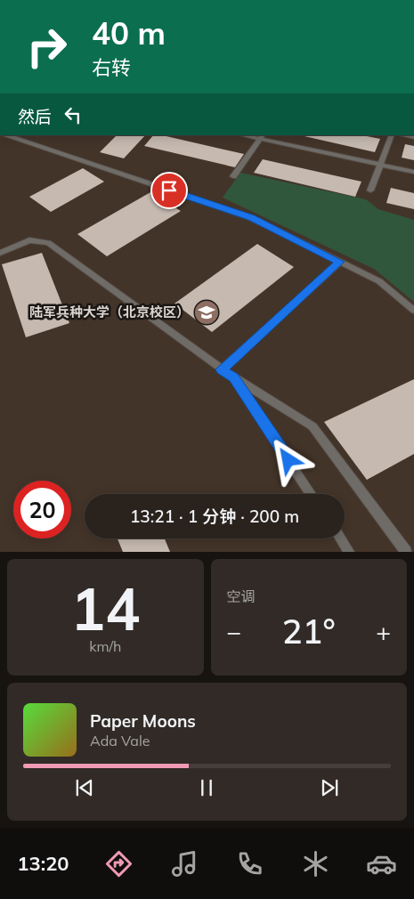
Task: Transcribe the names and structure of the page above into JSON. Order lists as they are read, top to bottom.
{
  "places": {
    "school or university": ["陆军兵种大学（北京校区）"]
  },
  "page": {
    "turn": ["40 m", "右转"],
    "then": "然后",
    "limit": "20",
    "trip": "13:21 · 1 分钟 · 200 m",
    "tile": [
      ["14", "km/h"],
      "空调"
    ],
    "heat": ["−", "21°", "+"],
    "song": ["Paper Moons", "Ada Vale"],
    "tabs": "13:20"
  }
}
